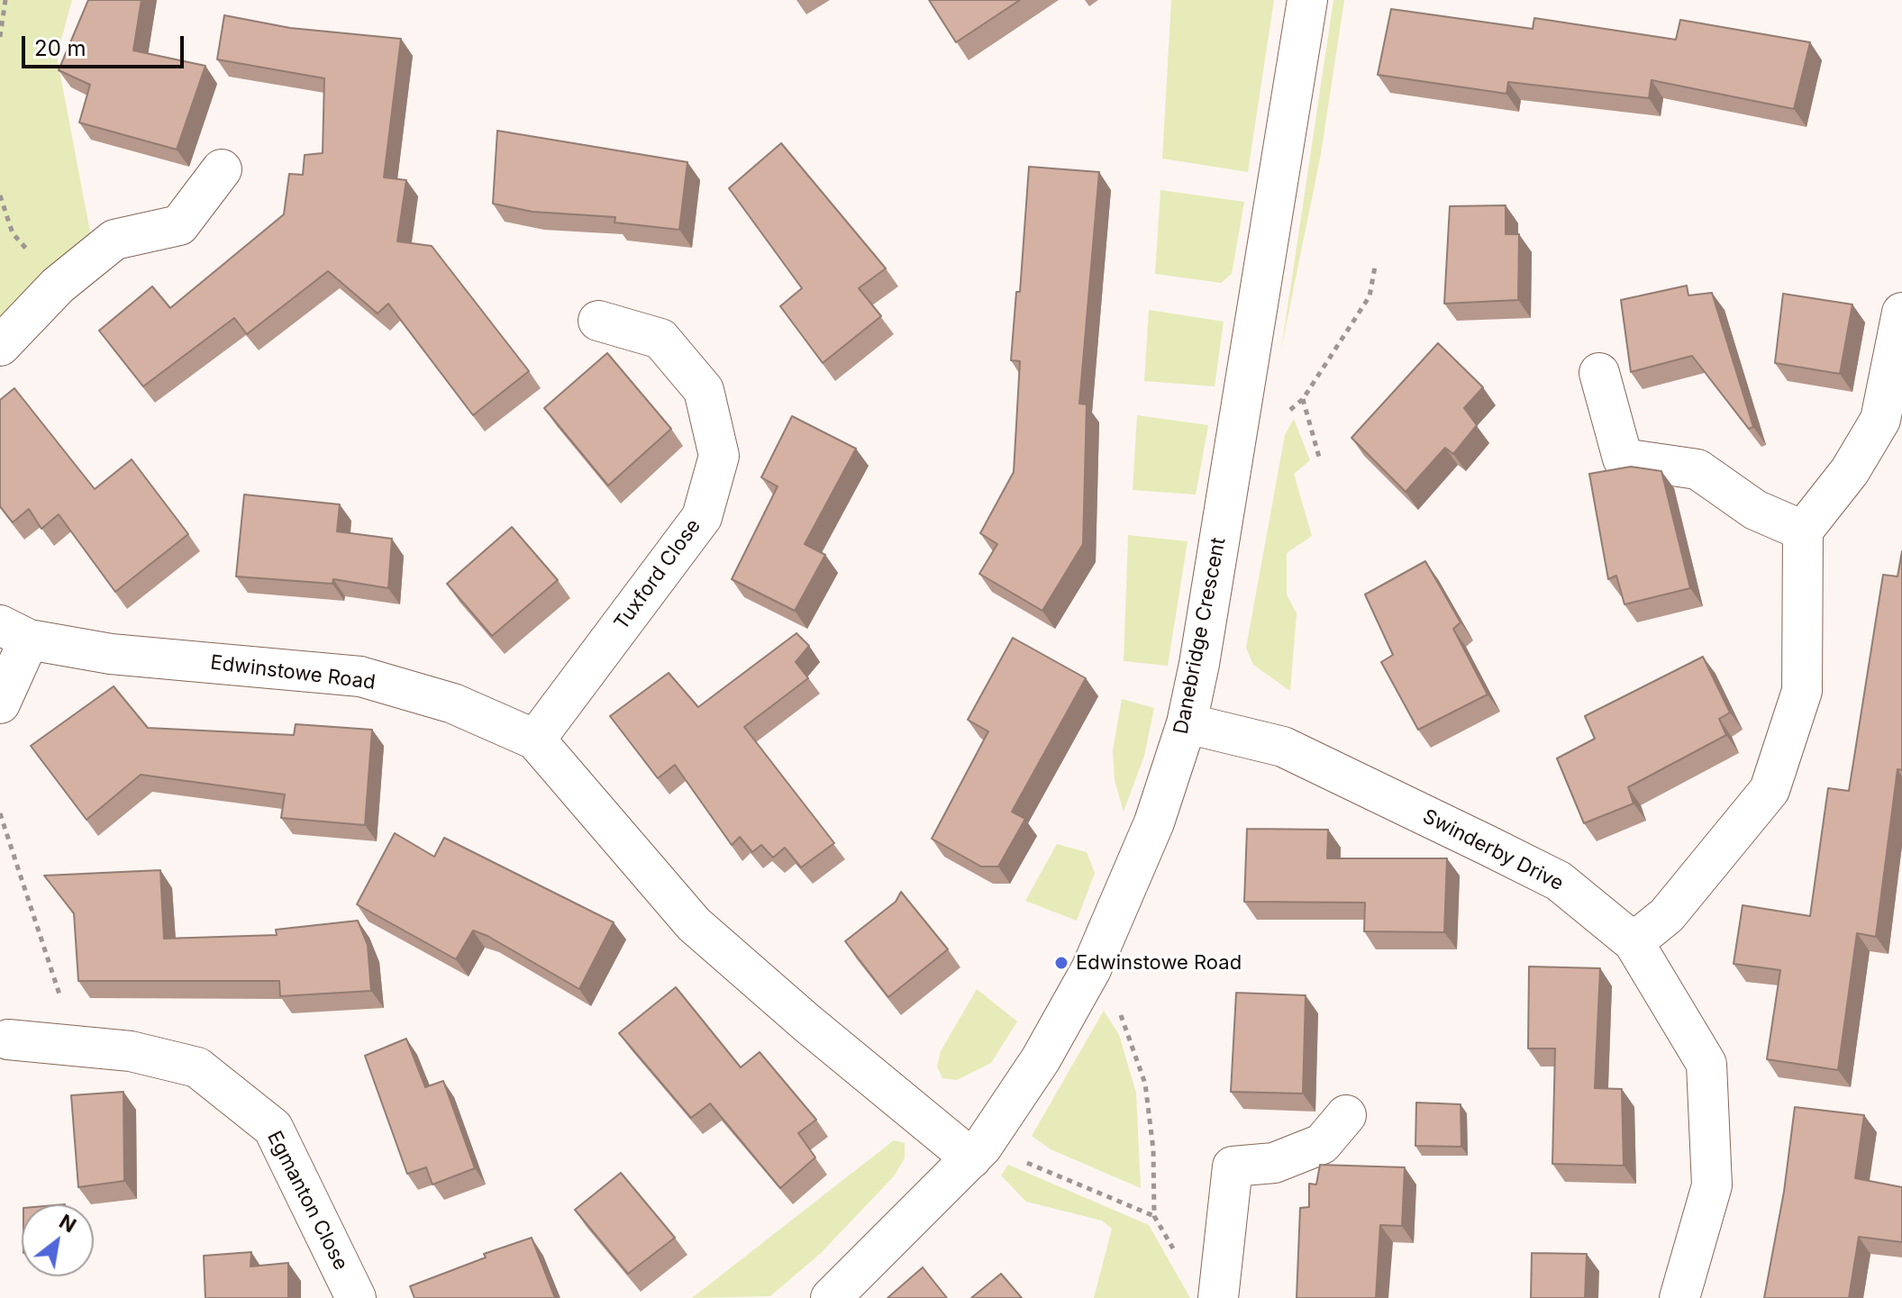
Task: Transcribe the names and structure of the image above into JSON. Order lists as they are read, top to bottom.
{
  "streets": {
    "street": [
      "Tuxford Close",
      "Danebridge Crescent",
      "Edwinstowe Road",
      "Swinderby Drive",
      "Egmanton Close"
    ]
  },
  "crossings": [
    ["Tuxford Close", "Edwinstowe Road"],
    ["Danebridge Crescent", "Edwinstowe Road"],
    ["Danebridge Crescent", "Swinderby Drive"]
  ],
  "places": ["Edwinstowe Road"],
  "scale_bar": "20 m",
  "north": "top right"
}
